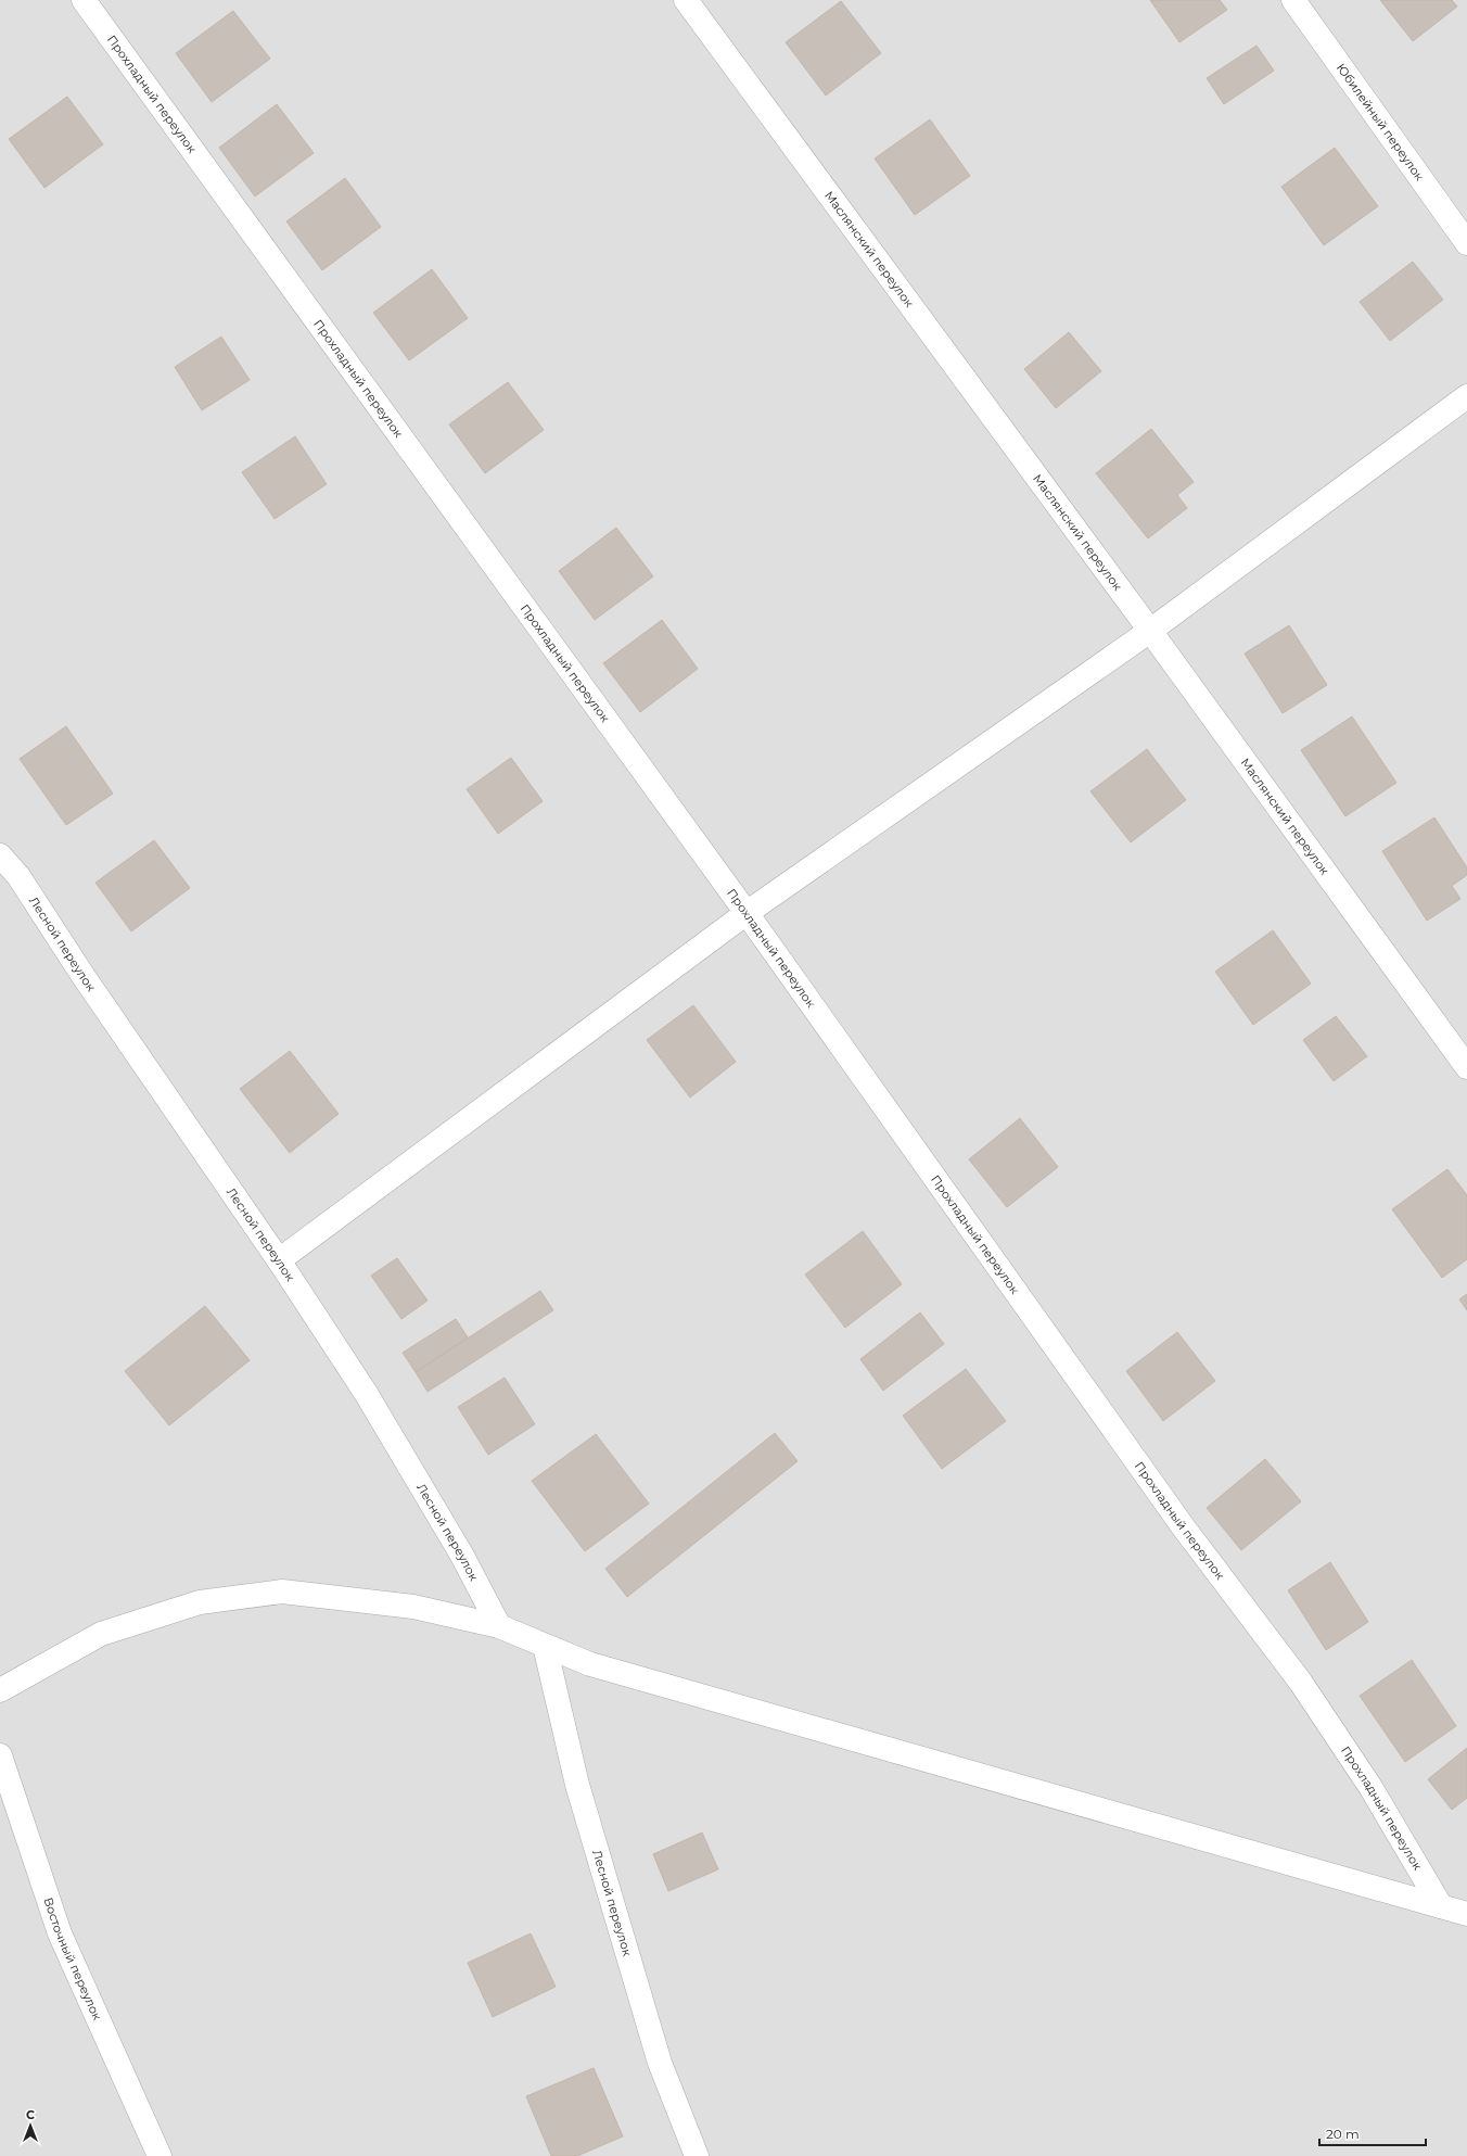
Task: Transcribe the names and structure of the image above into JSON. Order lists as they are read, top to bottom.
{
  "streets": {
    "street": [
      "Прохладный переулок",
      "Юбилейный переулок",
      "Маслянский переулок",
      "Лесной переулок",
      "Восточный переулок"
    ]
  },
  "scale_bar": "20 m",
  "north": "top"
}
